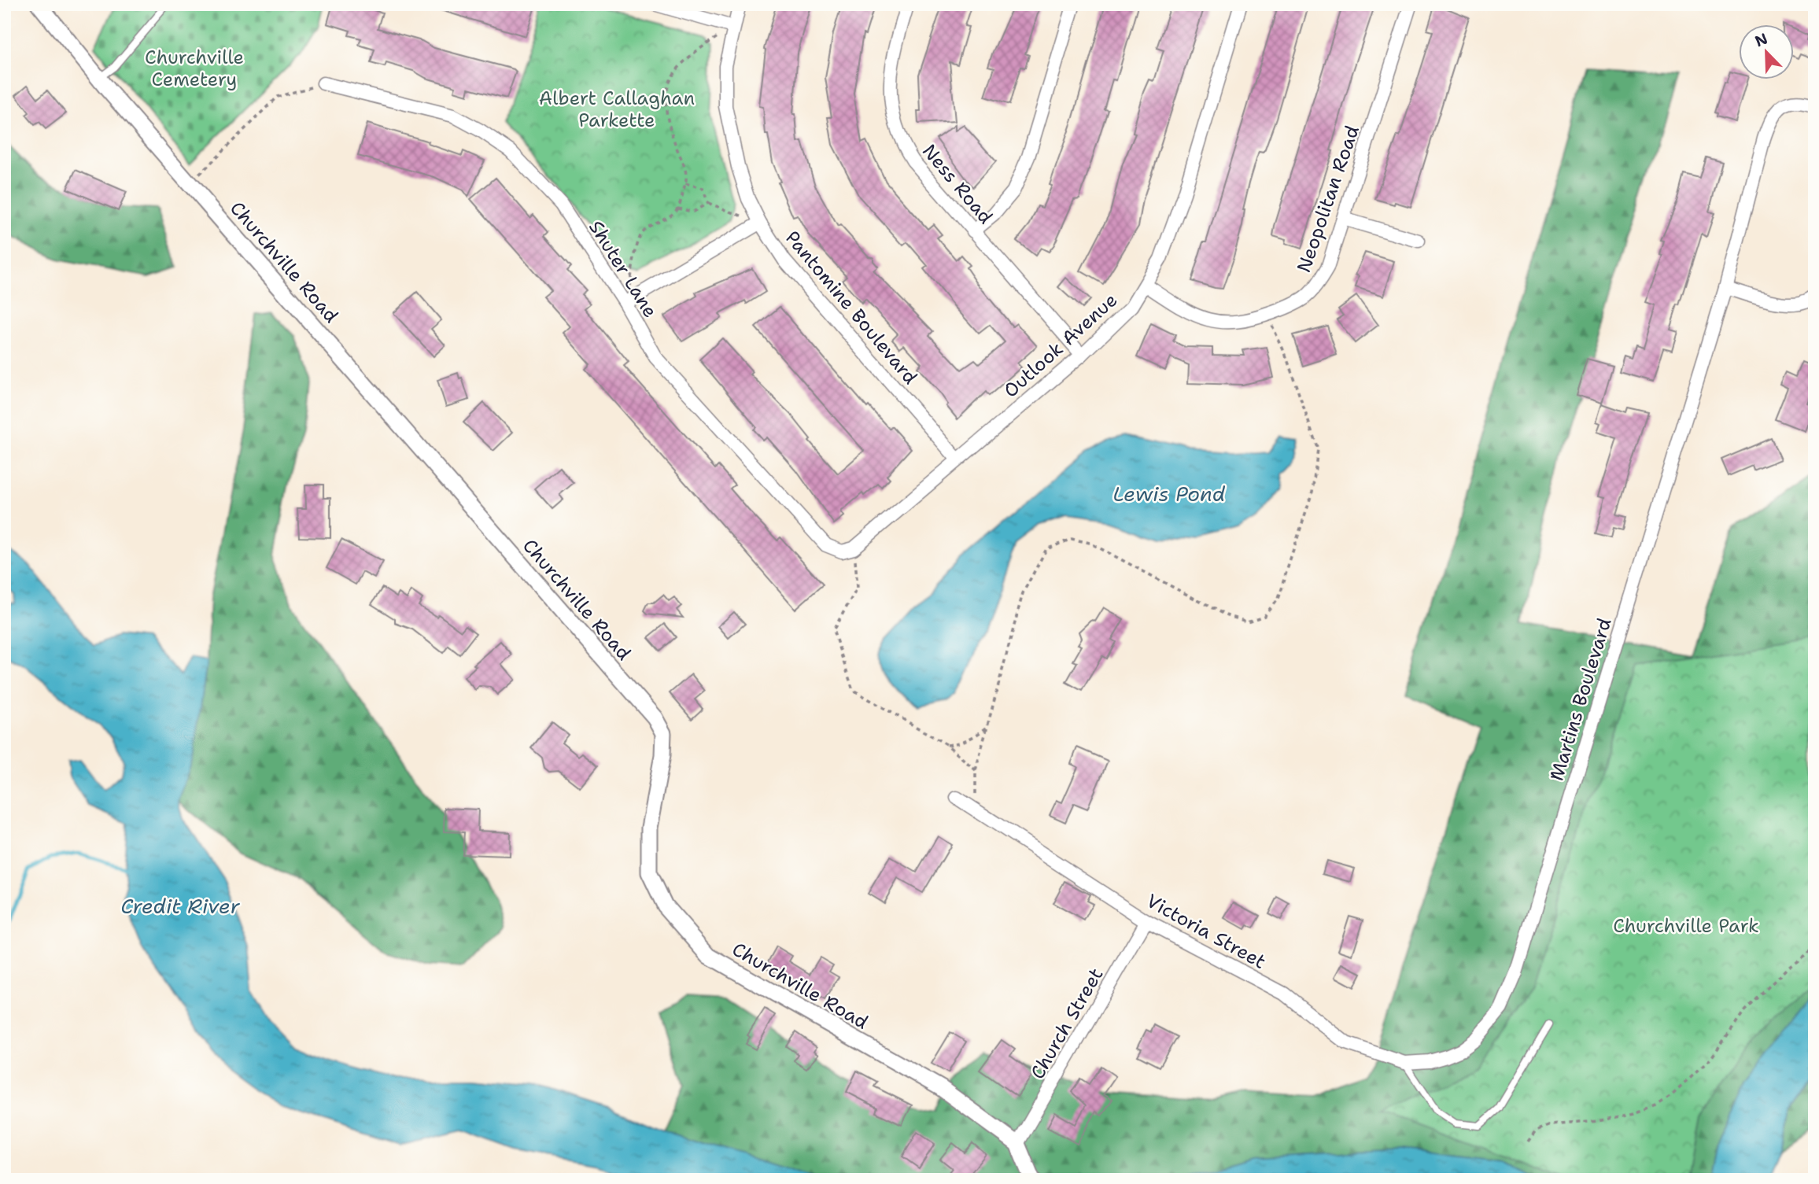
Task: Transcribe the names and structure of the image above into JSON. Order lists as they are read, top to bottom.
{
  "streets": {
    "street": [
      "Ness Road",
      "Neopolitan Road",
      "Churchville Road",
      "Shuter Lane",
      "Pantomine Boulevard",
      "Outlook Avenue",
      "Martins Boulevard",
      "Victoria Street",
      "Church Street"
    ]
  },
  "crossings": [
    ["Ness Road", "Outlook Avenue"],
    ["Neopolitan Road", "Outlook Avenue"],
    ["Churchville Road", "Church Street"],
    ["Shuter Lane", "Outlook Avenue"],
    ["Pantomine Boulevard", "Outlook Avenue"],
    ["Martins Boulevard", "Victoria Street"],
    ["Victoria Street", "Church Street"]
  ],
  "water": ["Lewis Pond", "Credit River"],
  "parks": ["Churchville Cemetery", "Albert Callaghan Parkette", "Churchville Park"],
  "north": "top left"
}
